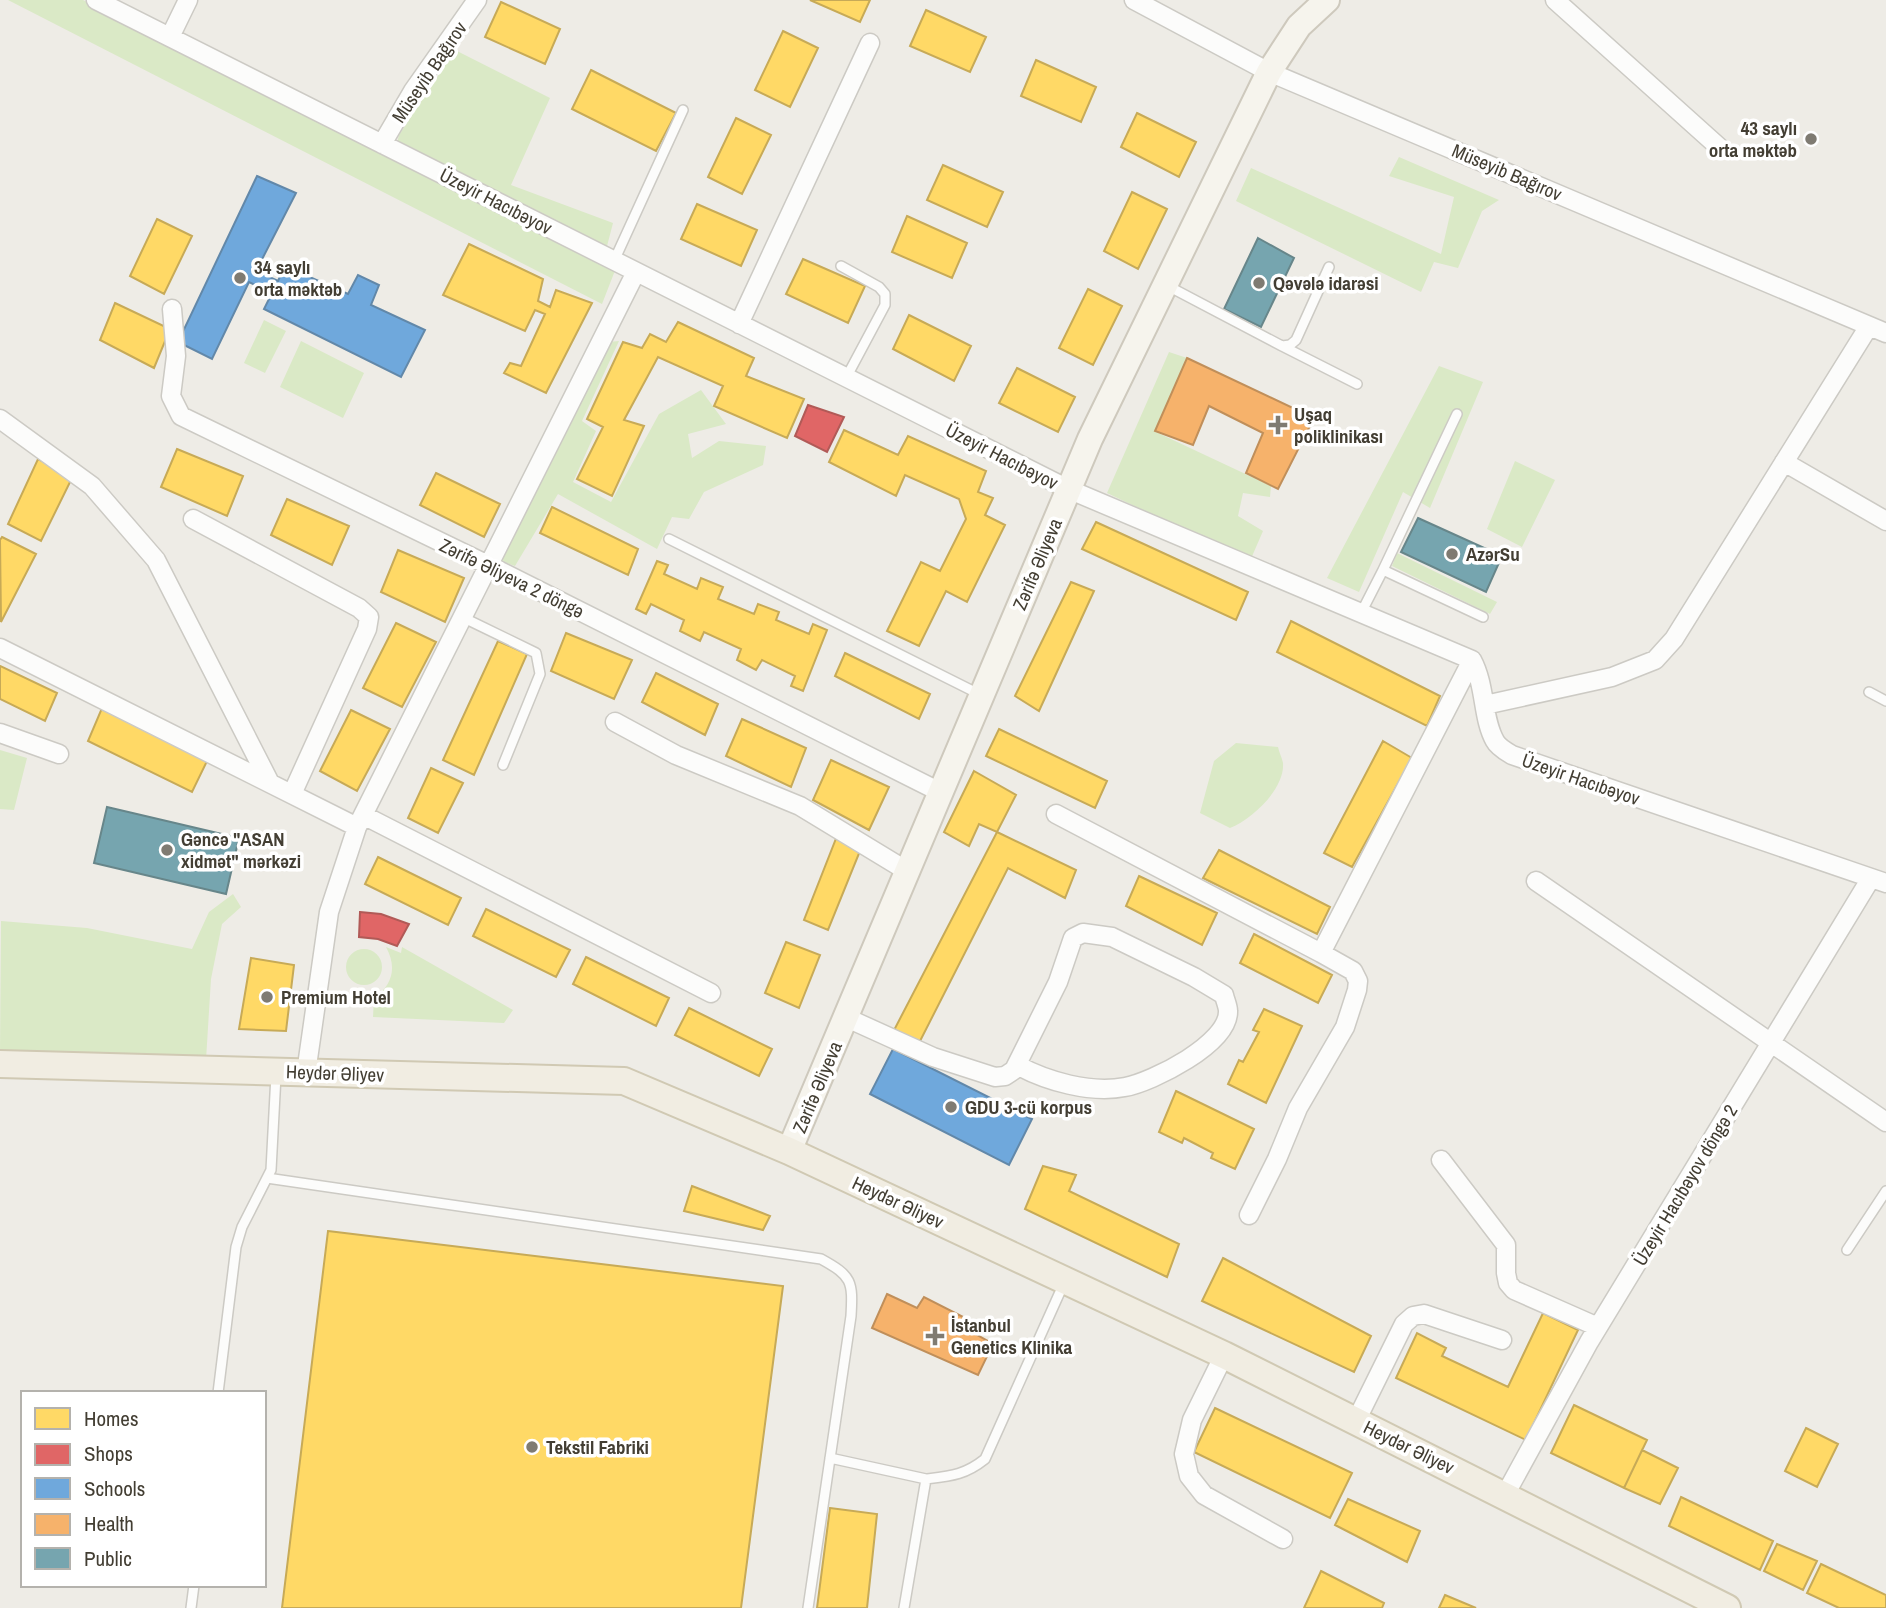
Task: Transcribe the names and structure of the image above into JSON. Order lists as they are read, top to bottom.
{
  "streets": {
    "main road": ["Heydər Əliyev"],
    "street": [
      "Müseyib Bağırov",
      "Üzeyir Hacıbəyov",
      "Zərifə Əliyeva",
      "Zərifə Əliyeva 2 döngə",
      "Üzeyir Hacıbəyov döngə 2"
    ]
  },
  "crossings": [
    ["Müseyib Bağırov", "Üzeyir Hacıbəyov"],
    ["Müseyib Bağırov", "Zərifə Əliyeva"],
    ["Üzeyir Hacıbəyov", "Zərifə Əliyeva"],
    ["Üzeyir Hacıbəyov", "Üzeyir Hacıbəyov döngə 2"],
    ["Zərifə Əliyeva", "Zərifə Əliyeva 2 döngə"],
    ["Zərifə Əliyeva", "Heydər Əliyev"],
    ["Heydər Əliyev", "Üzeyir Hacıbəyov döngə 2"]
  ],
  "places": {
    "other": [
      "43 saylı orta məktəb",
      "34 saylı orta məktəb",
      "Qəvələ idarəsi",
      "AzərSu",
      "Gəncə \"ASAN xidmət\" mərkəzi",
      "Premium Hotel",
      "GDU 3-cü korpus",
      "Tekstil Fabriki"
    ],
    "health": ["Uşaq poliklinikası", "İstanbul Genetics Klinika"]
  },
  "legend": [
    "Homes",
    "Shops",
    "Schools",
    "Health",
    "Public"
  ]
}
